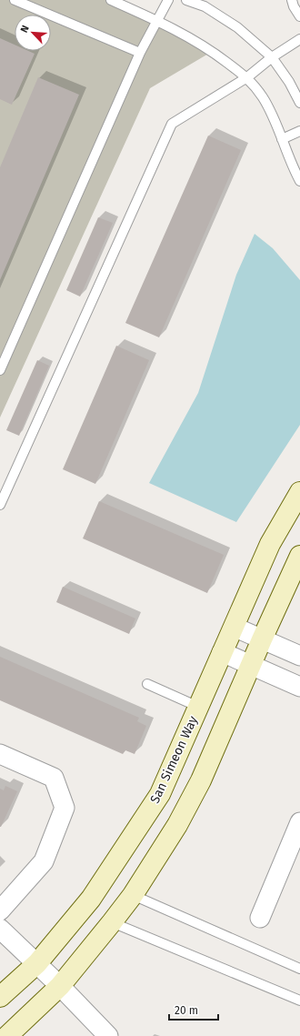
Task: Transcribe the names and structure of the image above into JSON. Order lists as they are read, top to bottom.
{
  "streets": {
    "street": ["San Simeon Way"]
  },
  "scale_bar": "20 m",
  "north": "top left"
}
